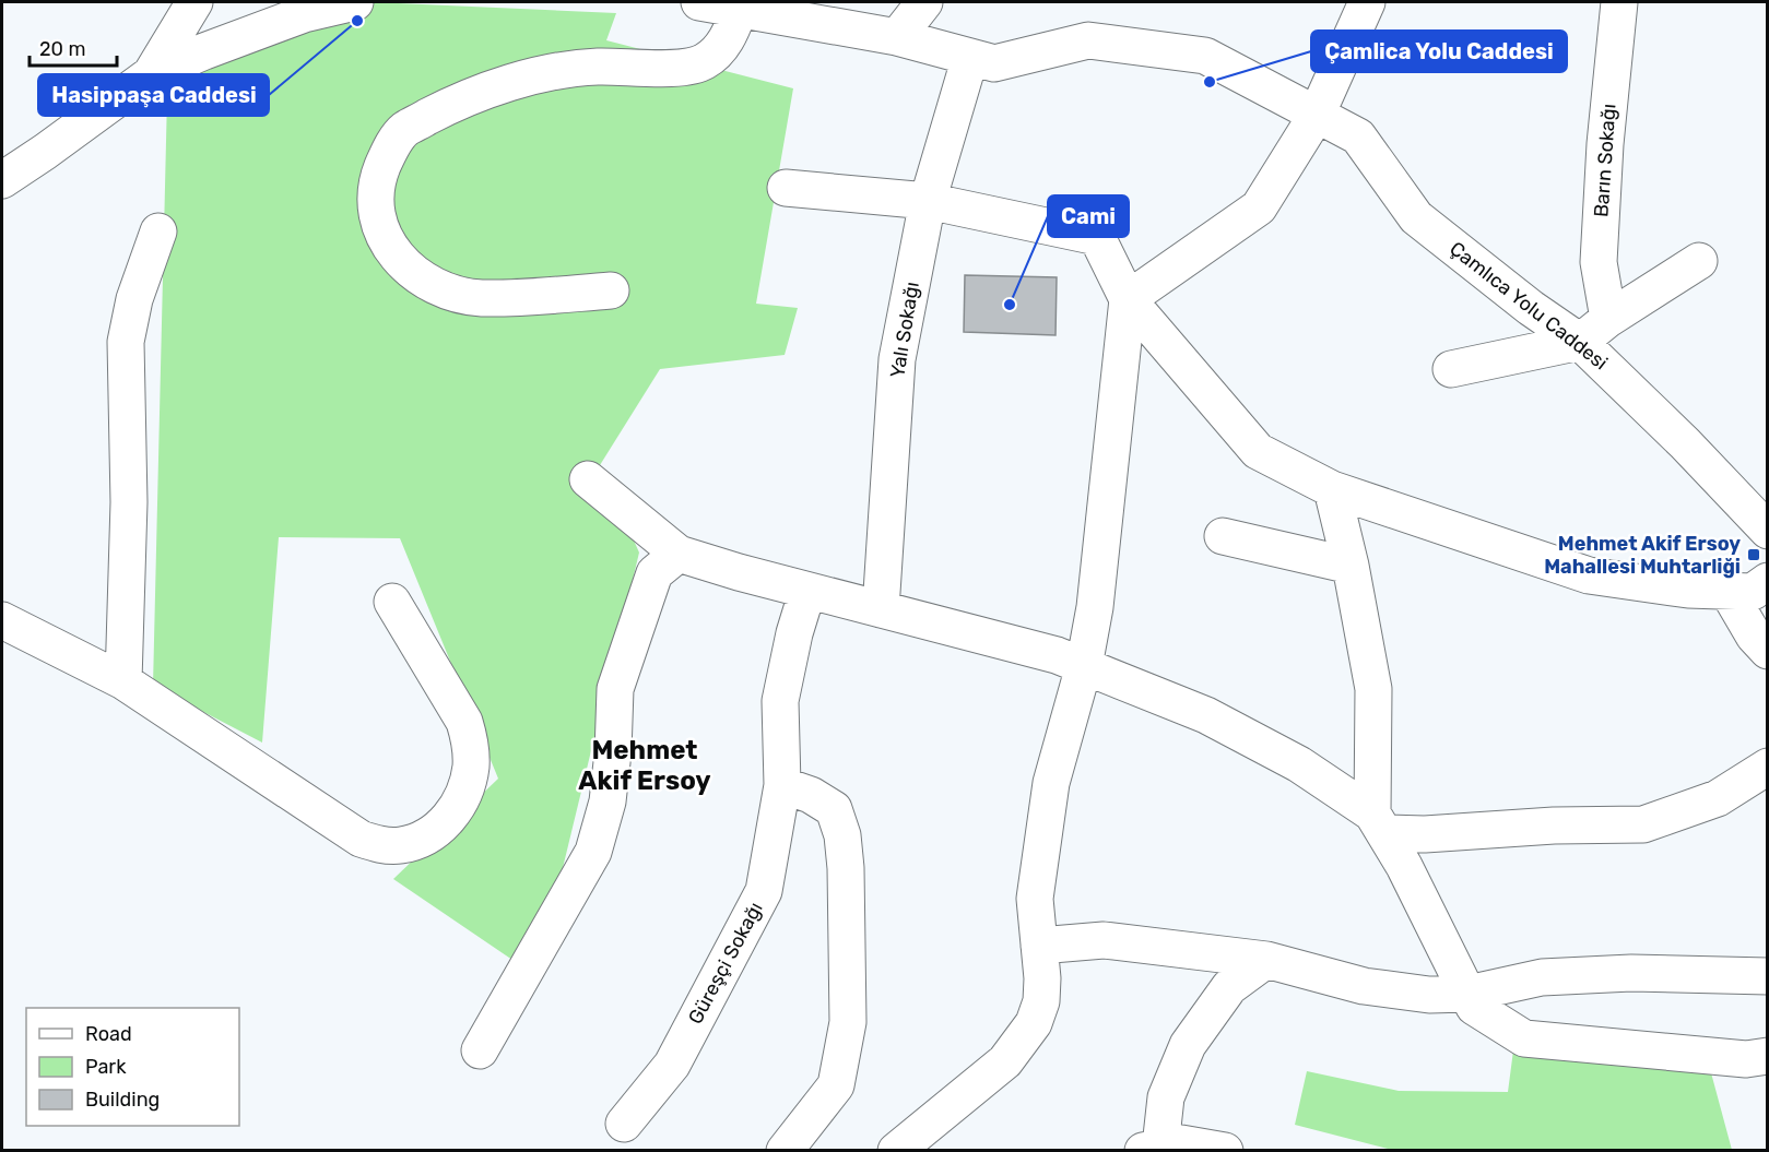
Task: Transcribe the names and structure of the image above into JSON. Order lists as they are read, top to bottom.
{
  "streets": {
    "street": [
      "Barın Sokağı",
      "Çamlıca Yolu Caddesi",
      "Yalı Sokağı",
      "Güreşçi Sokağı"
    ]
  },
  "crossings": [
    ["Çamlıca Yolu Caddesi", "Yalı Sokağı"]
  ],
  "districts": ["Mehmet Akif Ersoy"],
  "places": {
    "other": ["Hasippaşa Caddesi", "Çamlica Yolu Caddesi", "Cami"],
    "transit": ["Mehmet Akif Ersoy Mahallesi Muhtarliği"]
  },
  "legend": ["Road", "Park", "Building"],
  "scale_bar": "20 m"
}
